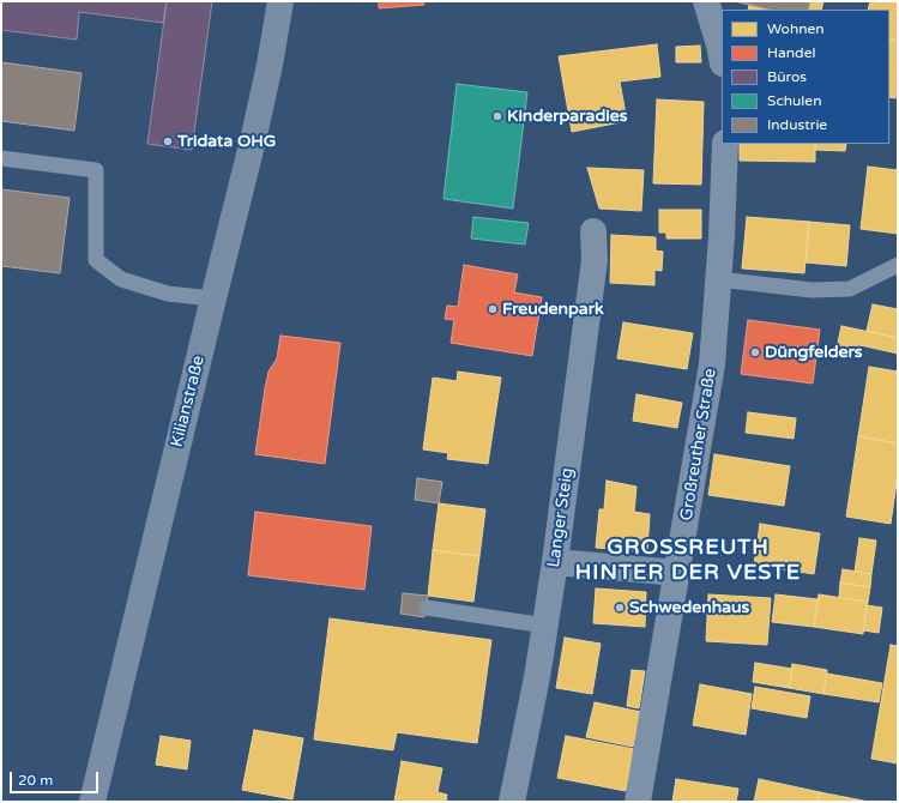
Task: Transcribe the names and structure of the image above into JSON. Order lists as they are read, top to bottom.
{
  "streets": {
    "main road": ["Kilianstraße"],
    "street": ["Großreuther Straße", "Langer Steig"]
  },
  "districts": ["GROSSREUTH HINTER DER VESTE"],
  "places": [
    "Kinderparadies",
    "Tridata OHG",
    "Freudenpark",
    "Düngfelders",
    "Schwedenhaus"
  ],
  "legend": [
    "Wohnen",
    "Handel",
    "Büros",
    "Schulen",
    "Industrie"
  ],
  "scale_bar": "20 m"
}
